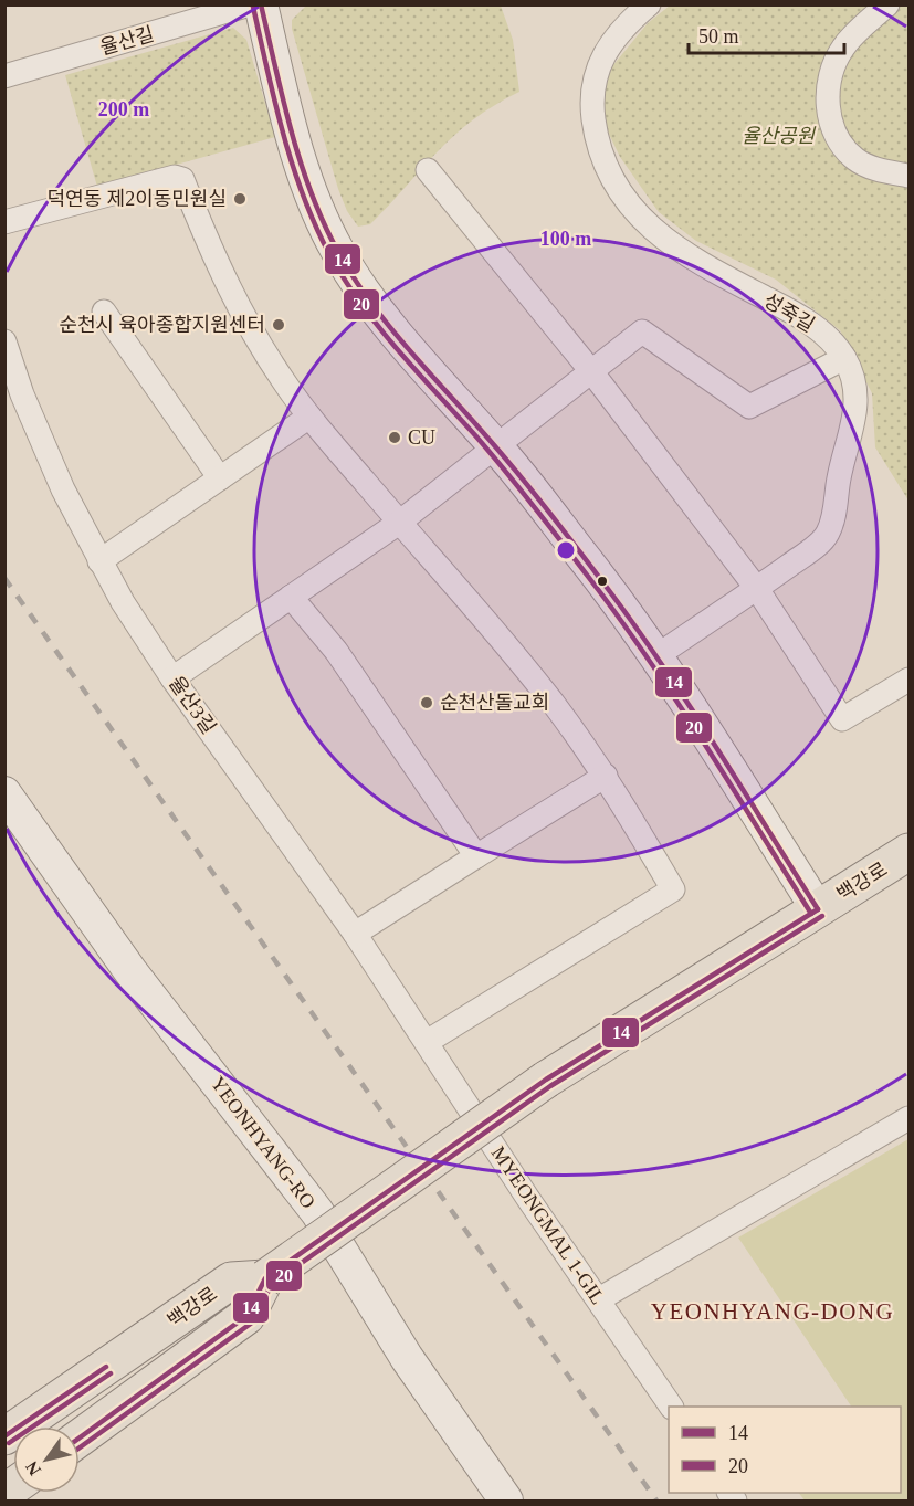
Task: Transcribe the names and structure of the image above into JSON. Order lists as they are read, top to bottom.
{
  "streets": {
    "main road": ["백강로"],
    "street": [
      "율산길",
      "성죽길",
      "율산3길",
      "YEONHYANG-RO",
      "MYEONGMAL 1-GIL"
    ]
  },
  "crossings": [
    ["율산3길", "MYEONGMAL 1-GIL"]
  ],
  "districts": ["YEONHYANG-DONG"],
  "parks": ["율산공원"],
  "places": [
    "덕연동 제2이동민원실",
    "순천시 육아종합지원센터",
    "CU",
    "순천산돌교회"
  ],
  "lines": ["transit line 14", "transit line 20"],
  "legend": ["14", "20"],
  "scale_bar": "50 m",
  "north": "bottom left",
  "rings": ["200 m", "100 m"]
}
